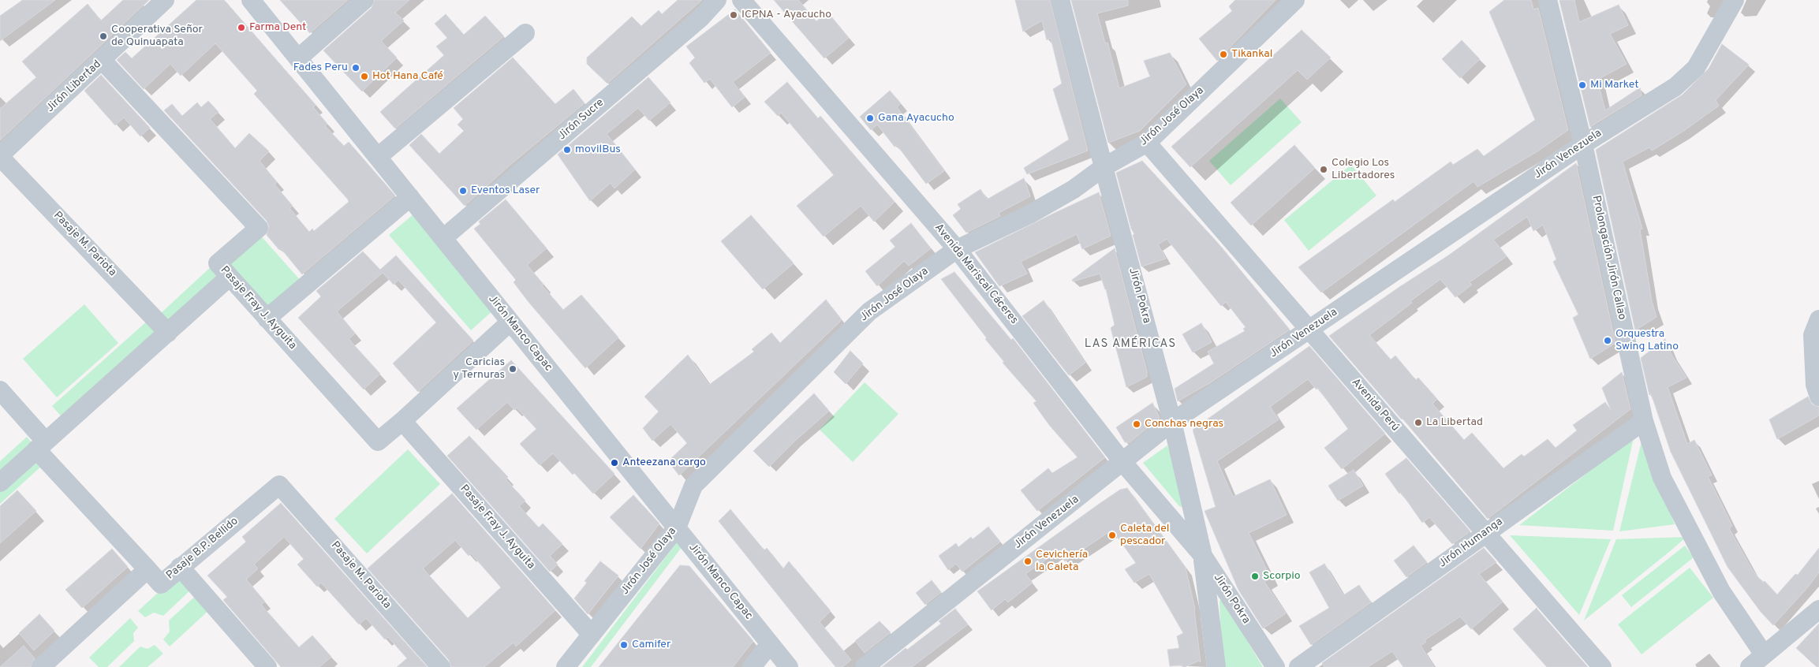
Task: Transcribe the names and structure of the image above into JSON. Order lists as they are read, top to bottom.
{
  "streets": {
    "street": [
      "Jirón Libertad",
      "Jirón José Olaya",
      "Jirón Sucre",
      "Jirón Venezuela",
      "Pasaje M. Pariota",
      "Prolongación Jirón Callao",
      "Avenida Mariscal Cáceres",
      "Jirón Pokra",
      "Pasaje Fray J. Ayguita",
      "Jirón Manco Capac",
      "Avenida Perú",
      "Jirón Humanga",
      "Pasaje B.P. Bellido"
    ]
  },
  "crossings": [
    ["Jirón Libertad", "Pasaje M. Pariota"],
    ["Jirón José Olaya", "Avenida Mariscal Cáceres"],
    ["Jirón José Olaya", "Jirón Pokra"],
    ["Jirón José Olaya", "Pasaje Fray J. Ayguita"],
    ["Jirón José Olaya", "Jirón Manco Capac"],
    ["Jirón José Olaya", "Avenida Perú"],
    ["Jirón Sucre", "Jirón Manco Capac"],
    ["Jirón Venezuela", "Prolongación Jirón Callao"],
    ["Jirón Venezuela", "Avenida Mariscal Cáceres"],
    ["Jirón Venezuela", "Jirón Pokra"],
    ["Jirón Venezuela", "Avenida Perú"],
    ["Pasaje M. Pariota", "Pasaje B.P. Bellido"],
    ["Prolongación Jirón Callao", "Jirón Humanga"],
    ["Avenida Mariscal Cáceres", "Jirón Pokra"],
    ["Avenida Perú", "Jirón Humanga"]
  ],
  "districts": ["LAS AMÉRICAS"],
  "places": [
    "ICPNA - Ayacucho",
    "Farma Dent",
    "Cooperativa Señor de Quinuapata",
    "Tikankal",
    "Fades Peru",
    "Hot Hana Café",
    "Mi Market",
    "Gana Ayacucho",
    "movilBus",
    "Colegio Los Libertadores",
    "Eventos Laser",
    "Orquestra Swing Latino",
    "Caricias y Ternuras",
    "La Libertad",
    "Conchas negras",
    "Anteezana cargo",
    "Caleta del pescador",
    "Cevichería la Caleta",
    "Scorpio",
    "Camifer"
  ]
}
